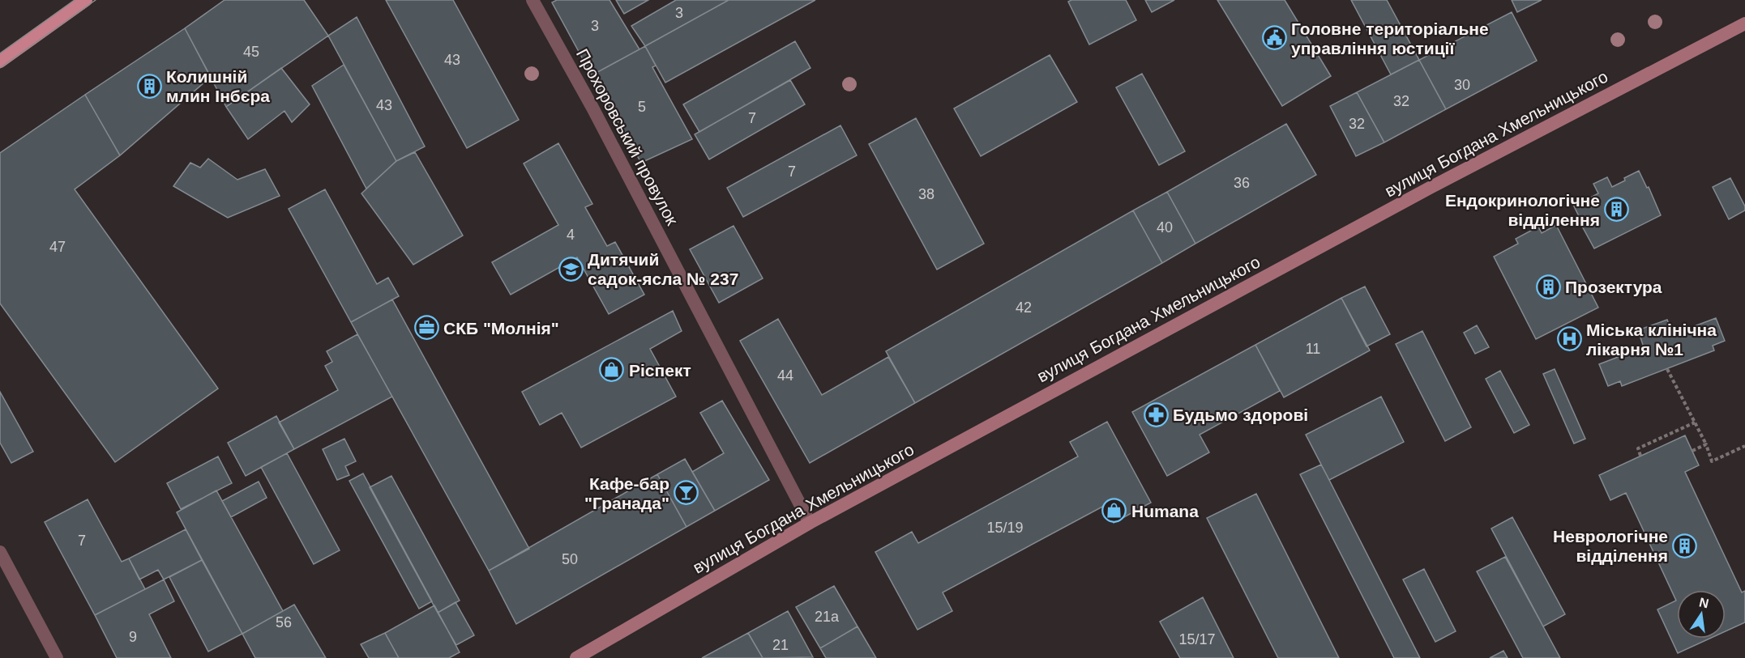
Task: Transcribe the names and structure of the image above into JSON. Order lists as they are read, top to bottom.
{
  "streets": {
    "main road": ["вулиця Богдана Хмельницького"],
    "street": ["Прохоровський провулок"]
  },
  "crossings": [
    ["вулиця Богдана Хмельницького", "Прохоровський провулок"]
  ],
  "places": {
    "public building": ["Головне територіальне управління юстиції"],
    "building": [
      "Колишній млин Інбєра",
      "Ендокринологічне відділення",
      "Прозектура",
      "Неврологічне відділення"
    ],
    "school or university": ["Дитячий садок-ясла № 237"],
    "office": ["СКБ \"Молнія\""],
    "hospital": ["Міська клінічна лікарня №1"],
    "shop": ["Ріспект", "Humana"],
    "pharmacy": ["Будьмо здорові"],
    "bar": ["Кафе-бар \"Гранада\""]
  },
  "house_numbers": [
    "3",
    "3",
    "45",
    "43",
    "30",
    "32",
    "43",
    "5",
    "7",
    "32",
    "7",
    "36",
    "38",
    "40",
    "4",
    "47",
    "42",
    "11",
    "44",
    "15/19",
    "7",
    "50",
    "21а",
    "56",
    "9",
    "15/17",
    "21"
  ],
  "north": "top"
}
